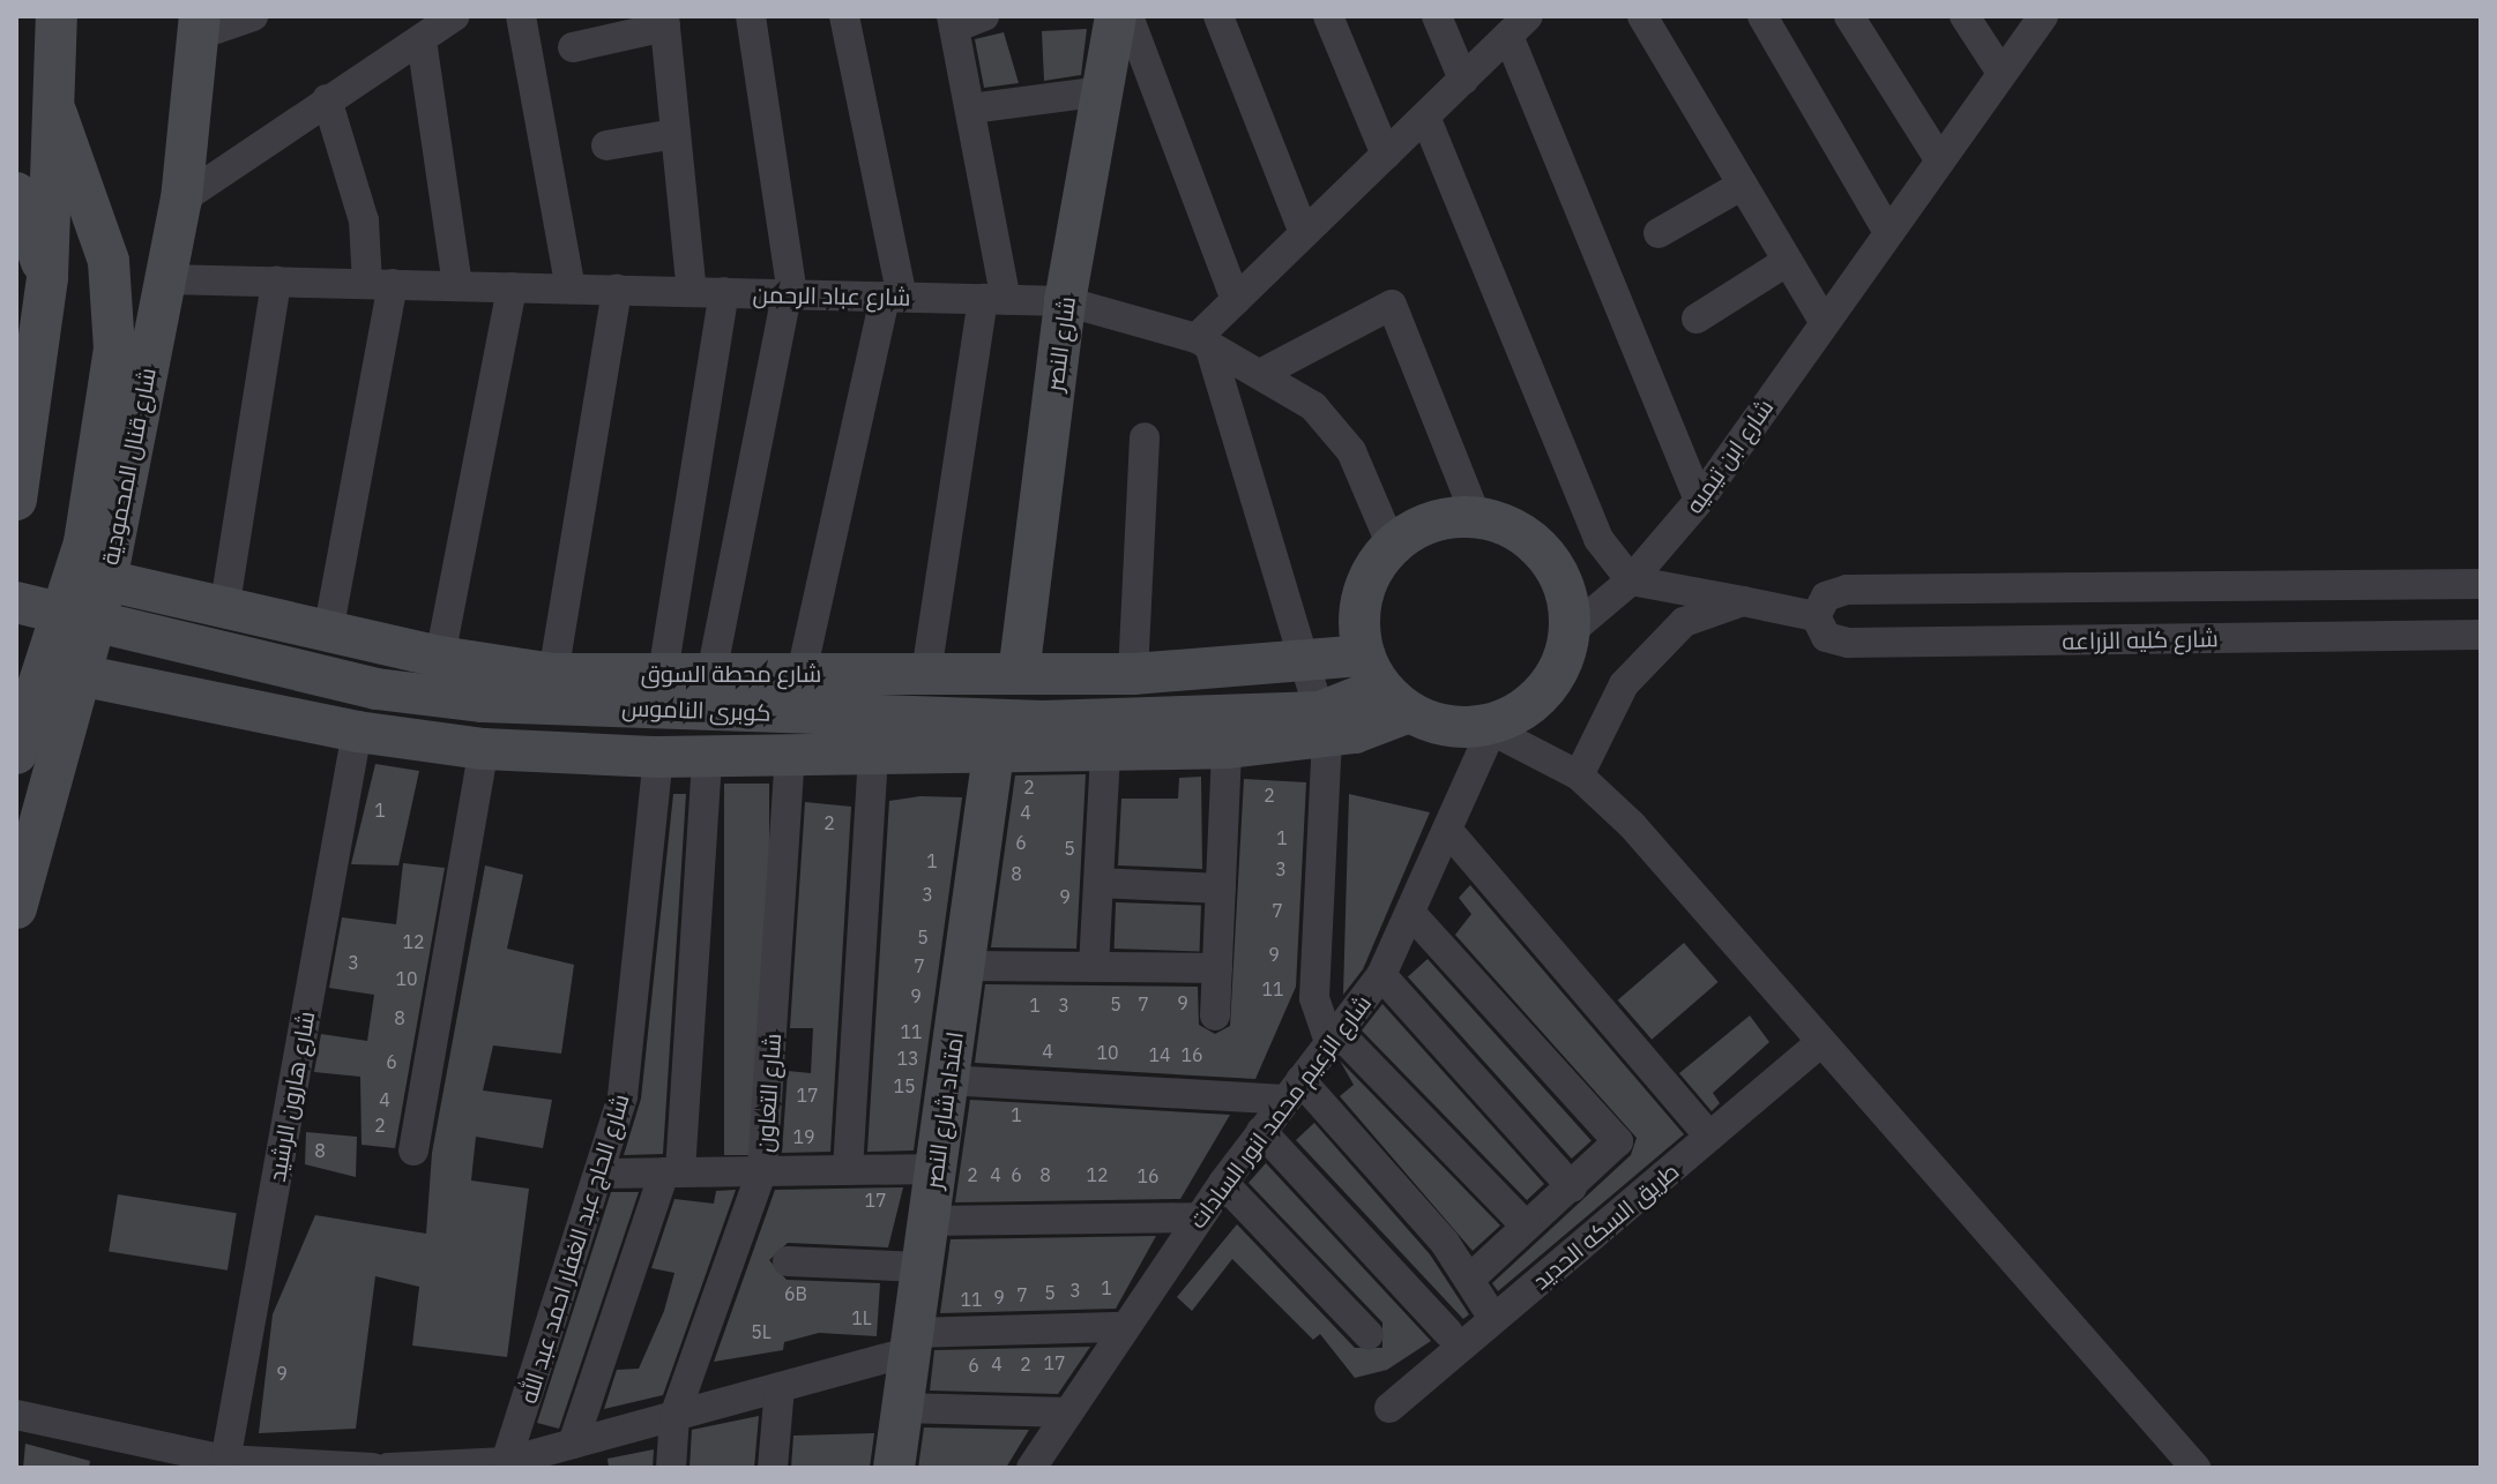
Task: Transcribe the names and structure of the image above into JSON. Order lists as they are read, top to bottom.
{
  "streets": {
    "street": [
      "شارع عباد الرحمن",
      "شارع النصر",
      "شارع ابن تيميه",
      "شارع قنال المحمودية",
      "شارع كليه الزراعه",
      "شارع محطة السوق",
      "كوبرى الناموس",
      "شارع التعاون",
      "شارع هارون الرشيد",
      "امتداد شارع النصر",
      "شارع الزعيم محمد انور السادات",
      "طريق السكه الحديد",
      "شارع الحاج عبد الغفار احمد عبد الله"
    ]
  },
  "crossings": [
    ["شارع عباد الرحمن", "شارع النصر"],
    ["شارع عباد الرحمن", "شارع ابن تيميه"],
    ["شارع عباد الرحمن", "شارع قنال المحمودية"],
    ["شارع عباد الرحمن", "شارع محطة السوق"],
    ["شارع عباد الرحمن", "كوبرى الناموس"],
    ["شارع عباد الرحمن", "شارع الزعيم محمد انور السادات"],
    ["شارع النصر", "شارع محطة السوق"],
    ["شارع ابن تيميه", "شارع كليه الزراعه"],
    ["شارع ابن تيميه", "شارع محطة السوق"],
    ["شارع ابن تيميه", "كوبرى الناموس"],
    ["شارع ابن تيميه", "شارع الزعيم محمد انور السادات"],
    ["شارع قنال المحمودية", "شارع محطة السوق"],
    ["شارع محطة السوق", "كوبرى الناموس"],
    ["شارع محطة السوق", "شارع الزعيم محمد انور السادات"],
    ["كوبرى الناموس", "شارع الزعيم محمد انور السادات"]
  ],
  "house_numbers": [
    "2",
    "2",
    "1",
    "4",
    "2",
    "1",
    "6",
    "5",
    "1",
    "3",
    "8",
    "3",
    "9",
    "7",
    "5",
    "12",
    "9",
    "3",
    "7",
    "10",
    "11",
    "9",
    "9",
    "5",
    "7",
    "1",
    "3",
    "8",
    "11",
    "4",
    "10",
    "14",
    "16",
    "13",
    "6",
    "15",
    "17",
    "4",
    "1",
    "2",
    "19",
    "8",
    "2",
    "4",
    "6",
    "8",
    "12",
    "16",
    "17",
    "1",
    "3",
    "5",
    "6B",
    "7",
    "9",
    "11",
    "1L",
    "5L",
    "17",
    "4",
    "2",
    "6",
    "9"
  ]
}
